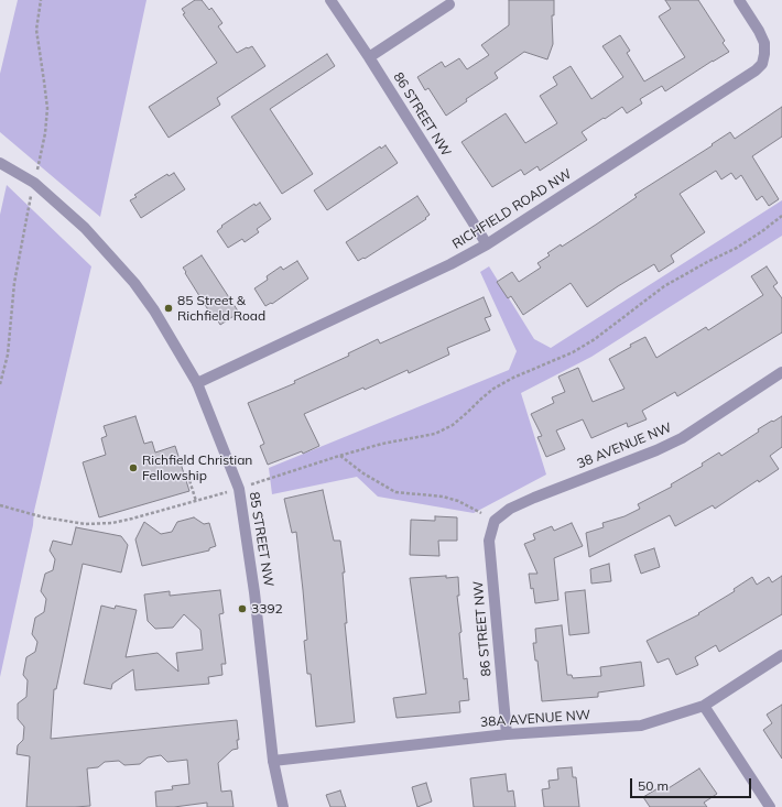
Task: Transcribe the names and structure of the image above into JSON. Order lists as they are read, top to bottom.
{
  "streets": {
    "street": [
      "86 STREET NW",
      "RICHFIELD ROAD NW",
      "38 AVENUE NW",
      "85 STREET NW",
      "38A AVENUE NW"
    ]
  },
  "crossings": [
    ["86 STREET NW", "RICHFIELD ROAD NW"],
    ["86 STREET NW", "38 AVENUE NW"],
    ["86 STREET NW", "38A AVENUE NW"],
    ["RICHFIELD ROAD NW", "85 STREET NW"],
    ["85 STREET NW", "38A AVENUE NW"]
  ],
  "places": ["85 Street & Richfield Road", "Richfield Christian Fellowship", "3392"],
  "scale_bar": "50 m"
}
